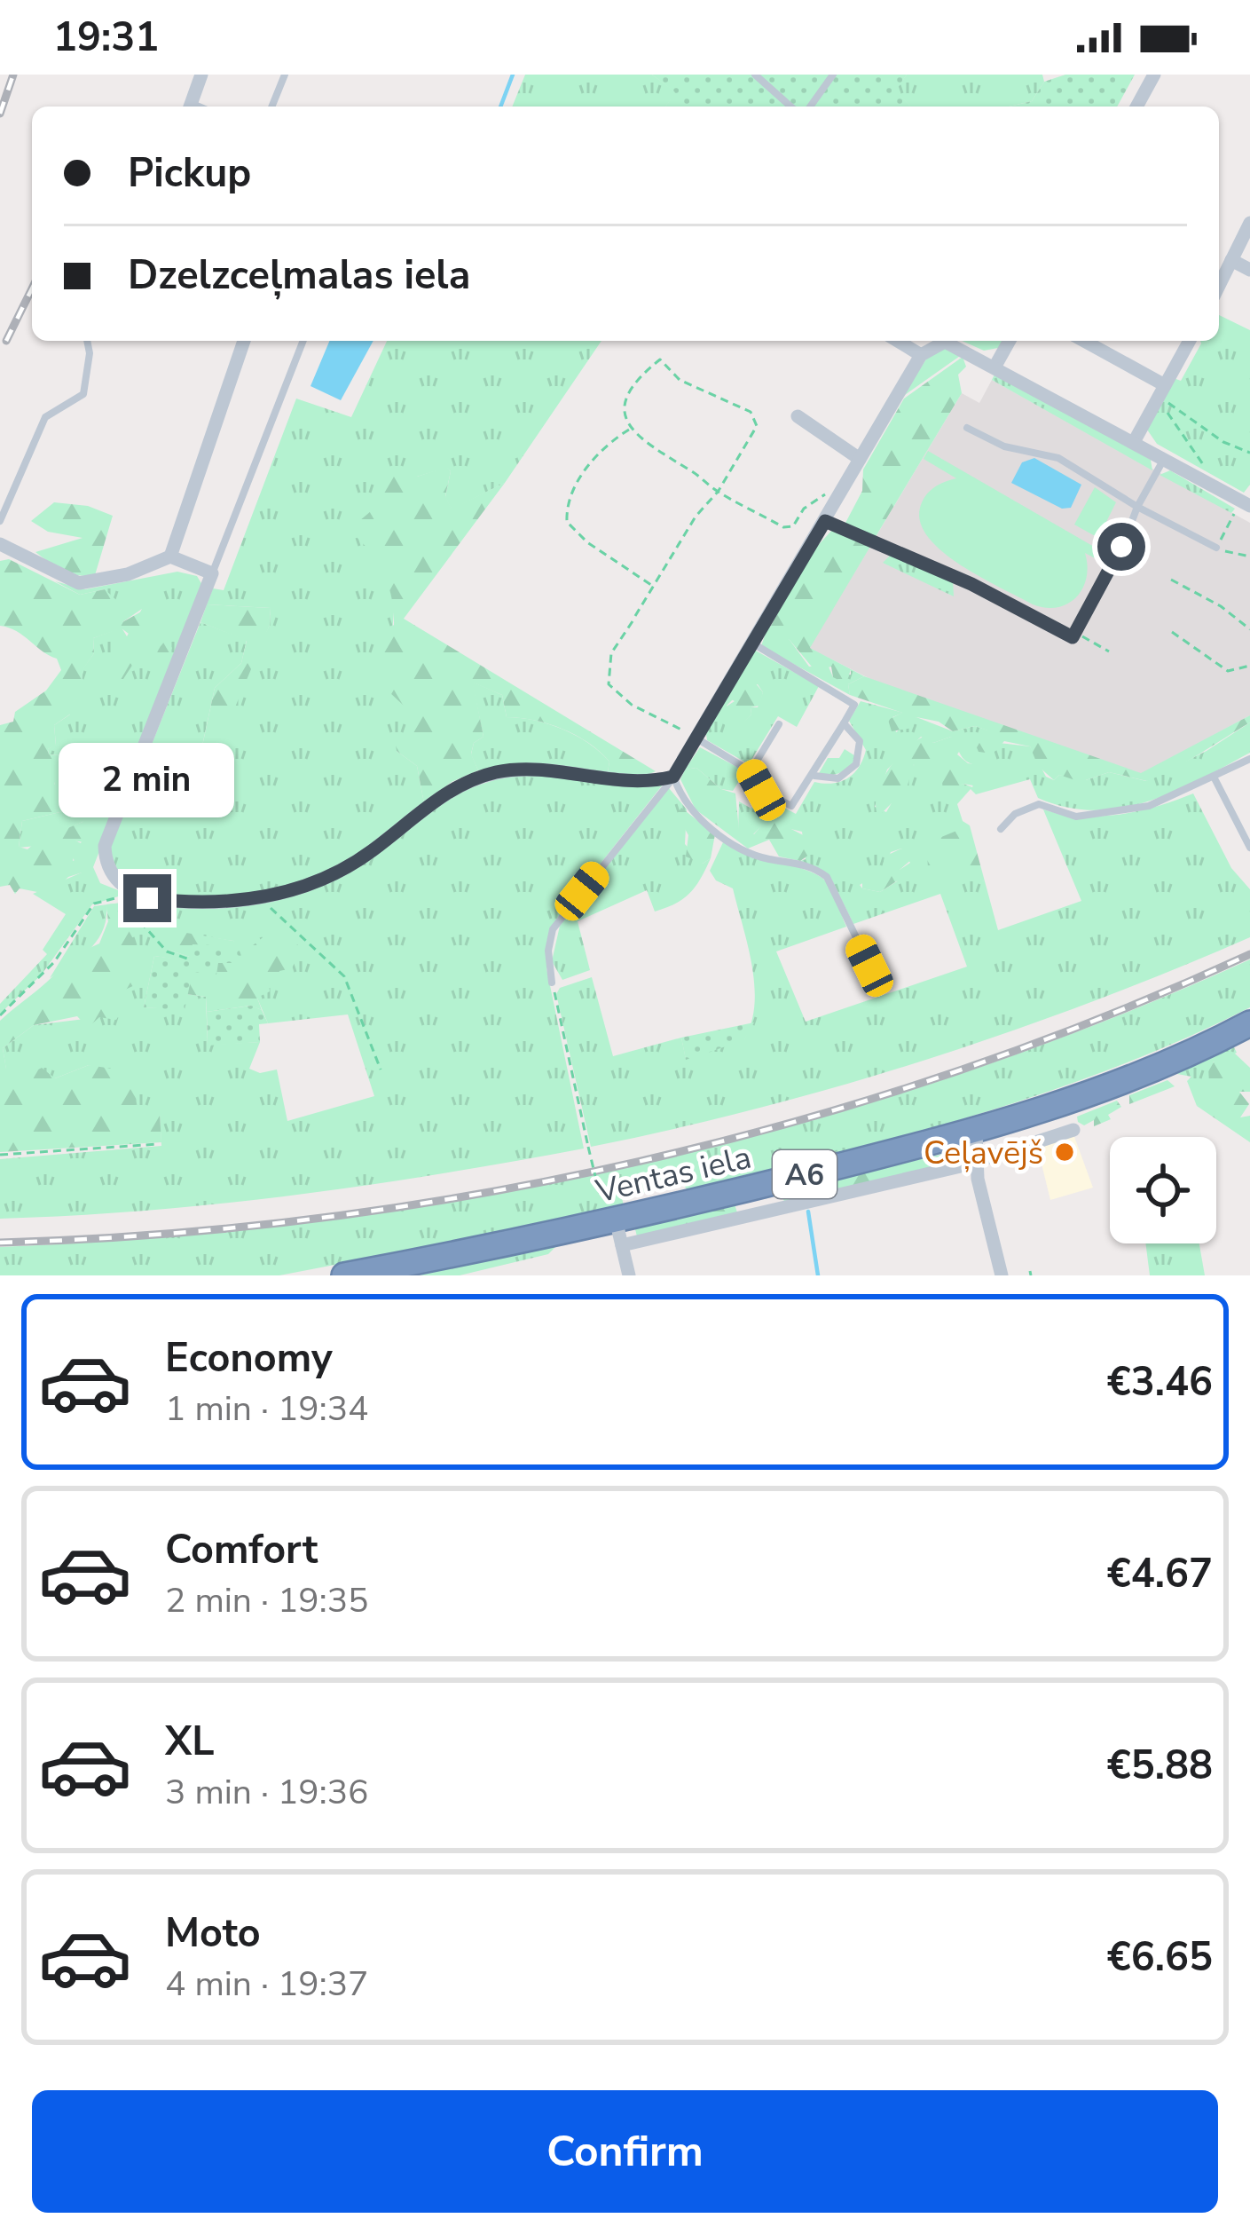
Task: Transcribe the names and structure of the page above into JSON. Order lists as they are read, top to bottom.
{
  "streets": {
    "highway": ["Ventas iela", "A6"]
  },
  "places": ["Ceļavējš"],
  "page": {
    "status": "19:31",
    "banner": ["Pickup", "Dzelzceļmalas iela"],
    "bubble": "2 min",
    "list": [
      {
        "name": "Economy",
        "note": "1 min · 19:34",
        "value": "€3.46"
      },
      {
        "name": "Comfort",
        "note": "2 min · 19:35",
        "value": "€4.67"
      },
      {
        "name": "XL",
        "note": "3 min · 19:36",
        "value": "€5.88"
      },
      {
        "name": "Moto",
        "note": "4 min · 19:37",
        "value": "€6.65"
      }
    ],
    "buttons": "Confirm"
  }
}
